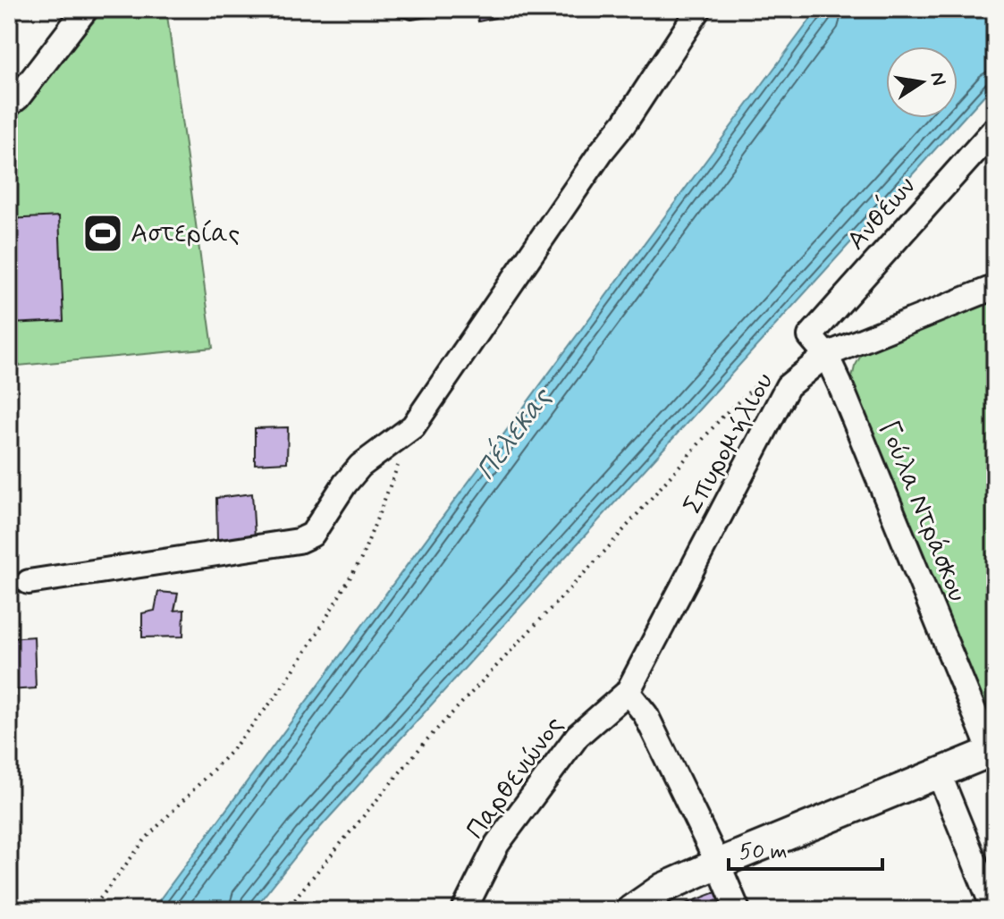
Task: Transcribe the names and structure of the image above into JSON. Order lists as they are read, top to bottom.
{
  "streets": {
    "street": [
      "Ανθέων",
      "Σπυρομήλιου",
      "Γούλα Ντράσκου",
      "Παρθενώνος"
    ]
  },
  "crossings": [
    ["Ανθέων", "Γούλα Ντράσκου"],
    ["Σπυρομήλιου", "Γούλα Ντράσκου"],
    ["Σπυρομήλιου", "Παρθενώνος"]
  ],
  "water": ["Πέλεκας"],
  "places": {
    "sports": ["Αστερίας"]
  },
  "scale_bar": "50 m",
  "north": "right"
}
